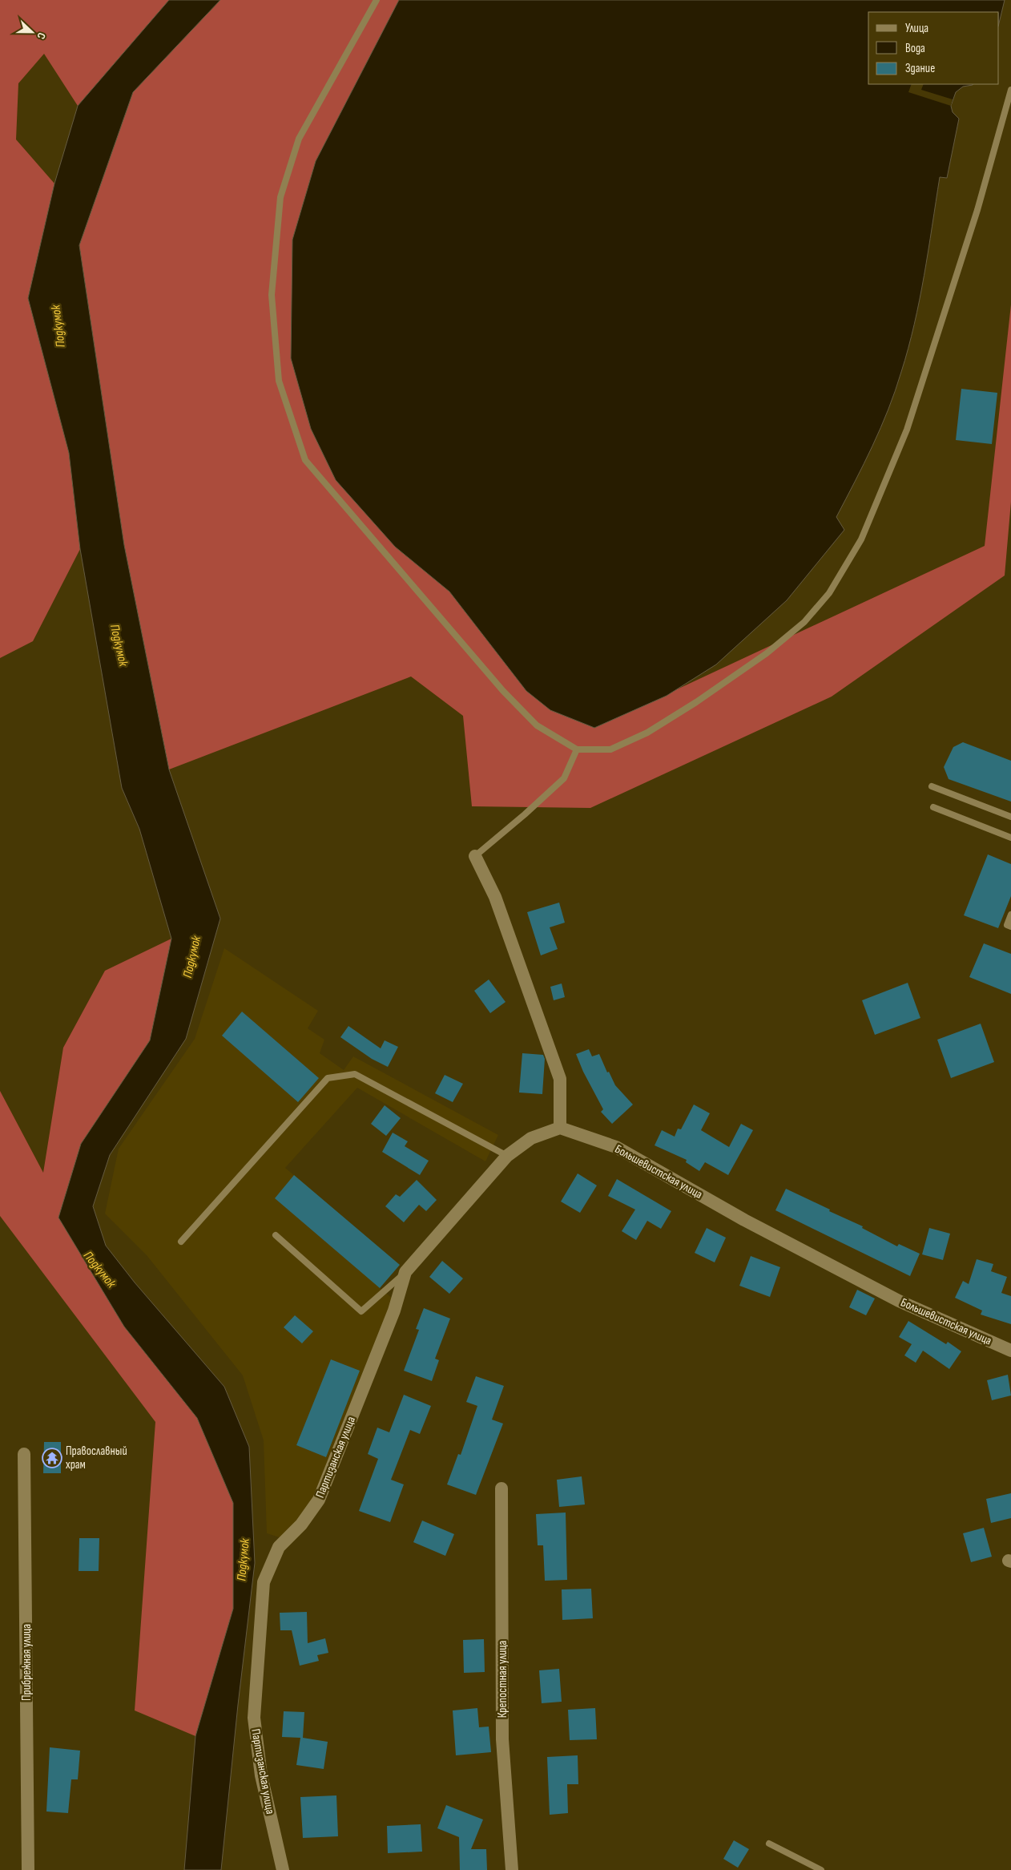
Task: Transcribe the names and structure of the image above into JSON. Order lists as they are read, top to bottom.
{
  "streets": {
    "street": [
      "Большевистская улица",
      "Партизанская улица",
      "Прибрежная улица",
      "Крепостная улица"
    ]
  },
  "crossings": [
    ["Большевистская улица", "Партизанская улица"]
  ],
  "water": ["Подкумок"],
  "places": {
    "temple": ["Православный храм"]
  },
  "legend": ["Улица", "Вода", "Здание"],
  "north": "right"
}
